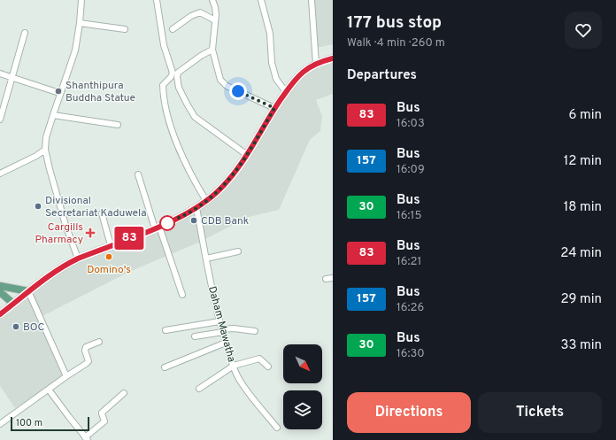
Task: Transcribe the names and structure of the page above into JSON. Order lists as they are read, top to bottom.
{
  "streets": {
    "street": ["Daham Mawatha"]
  },
  "places": {
    "other": [
      "Shanthipura Buddha Statue",
      "Divisional Secretariat Kaduwela",
      "CDB Bank",
      "Domino's",
      "BOC"
    ],
    "health": ["Cargills Pharmacy"]
  },
  "lines": ["bus line 83"],
  "scale_bar": "100 m",
  "north": "bottom right",
  "page": {
    "on_map": "83",
    "heading": [
      ["177 bus stop", "Walk · 4 min · 260 m"],
      "Departures"
    ],
    "list": [
      {
        "mark": "83",
        "name": "Bus",
        "note": "16:03",
        "value": "6 min"
      },
      {
        "mark": "157",
        "name": "Bus",
        "note": "16:09",
        "value": "12 min"
      },
      {
        "mark": "30",
        "name": "Bus",
        "note": "16:15",
        "value": "18 min"
      },
      {
        "mark": "83",
        "name": "Bus",
        "note": "16:21",
        "value": "24 min"
      },
      {
        "mark": "157",
        "name": "Bus",
        "note": "16:26",
        "value": "29 min"
      },
      {
        "mark": "30",
        "name": "Bus",
        "note": "16:30",
        "value": "33 min"
      }
    ],
    "buttons": ["Directions", "Tickets"],
    "scale": "100 m"
  }
}
